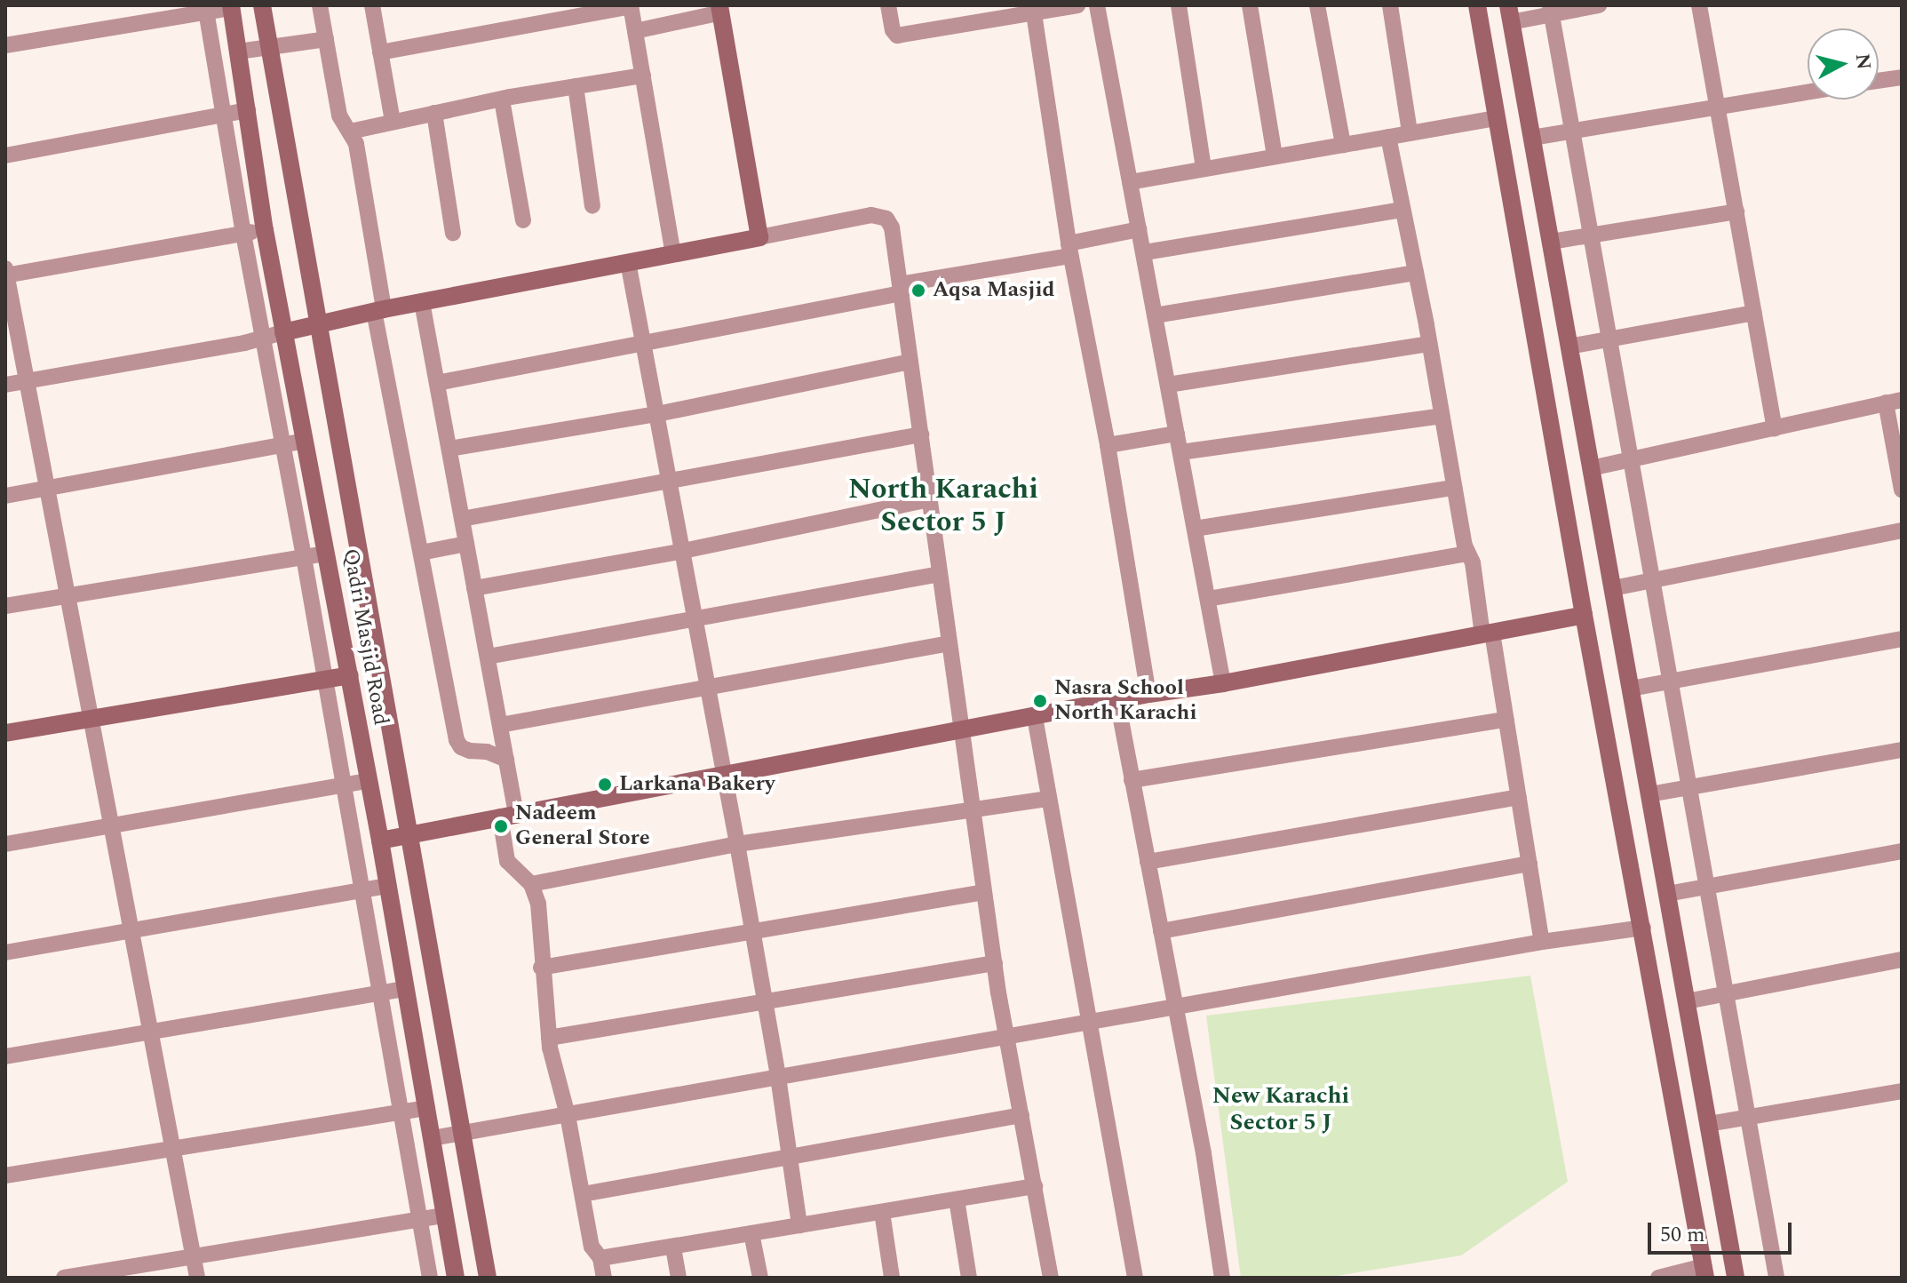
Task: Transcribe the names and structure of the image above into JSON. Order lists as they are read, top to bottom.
{
  "streets": {
    "street": ["Qadri Masjid Road"]
  },
  "districts": ["North Karachi Sector 5 J", "New Karachi Sector 5 J"],
  "places": [
    "Aqsa Masjid",
    "Nasra School North Karachi",
    "Larkana Bakery",
    "Nadeem General Store"
  ],
  "scale_bar": "50 m",
  "north": "right"
}
